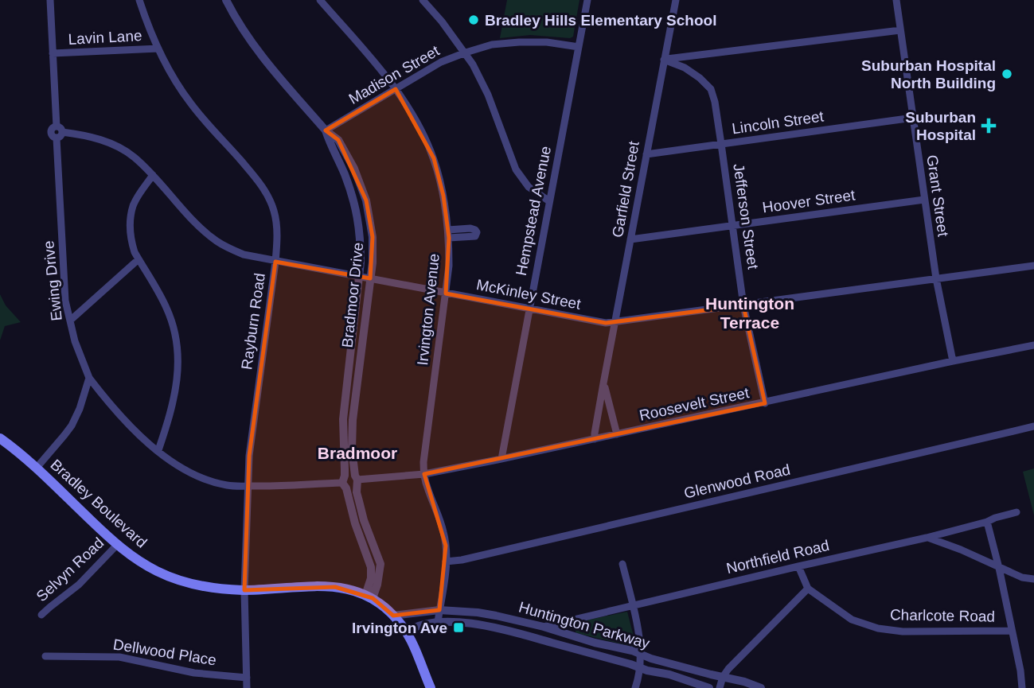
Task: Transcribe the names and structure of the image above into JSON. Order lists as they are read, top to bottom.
{
  "streets": {
    "main road": ["Bradley Boulevard"],
    "street": [
      "Lavin Lane",
      "Madison Street",
      "Lincoln Street",
      "Garfield Street",
      "Grant Street",
      "Hoover Street",
      "Hempstead Avenue",
      "Jefferson Street",
      "Ewing Drive",
      "McKinley Street",
      "Bradmoor Drive",
      "Irvington Avenue",
      "Rayburn Road",
      "Roosevelt Street",
      "Glenwood Road",
      "Northfield Road",
      "Selvyn Road",
      "Charlcote Road",
      "Huntington Parkway",
      "Dellwood Place"
    ]
  },
  "crossings": [
    ["Lavin Lane", "Ewing Drive"],
    ["Lavin Lane", "Rayburn Road"],
    ["Madison Street", "Hempstead Avenue"],
    ["Madison Street", "Bradmoor Drive"],
    ["Madison Street", "Irvington Avenue"],
    ["Lincoln Street", "Garfield Street"],
    ["Lincoln Street", "Grant Street"],
    ["Lincoln Street", "Jefferson Street"],
    ["Garfield Street", "Hoover Street"],
    ["Garfield Street", "Jefferson Street"],
    ["Garfield Street", "McKinley Street"],
    ["Garfield Street", "Roosevelt Street"],
    ["Grant Street", "Hoover Street"],
    ["Grant Street", "McKinley Street"],
    ["Grant Street", "Roosevelt Street"],
    ["Hoover Street", "Jefferson Street"],
    ["Hempstead Avenue", "McKinley Street"],
    ["Hempstead Avenue", "Roosevelt Street"],
    ["Jefferson Street", "McKinley Street"],
    ["Jefferson Street", "Roosevelt Street"],
    ["Ewing Drive", "McKinley Street"],
    ["McKinley Street", "Bradmoor Drive"],
    ["McKinley Street", "Irvington Avenue"],
    ["McKinley Street", "Rayburn Road"],
    ["Bradmoor Drive", "Roosevelt Street"],
    ["Bradmoor Drive", "Bradley Boulevard"],
    ["Irvington Avenue", "Roosevelt Street"],
    ["Irvington Avenue", "Glenwood Road"],
    ["Irvington Avenue", "Huntington Parkway"],
    ["Rayburn Road", "Bradley Boulevard"],
    ["Rayburn Road", "Dellwood Place"],
    ["Bradley Boulevard", "Selvyn Road"],
    ["Bradley Boulevard", "Huntington Parkway"],
    ["Northfield Road", "Huntington Parkway"]
  ],
  "districts": ["Huntington Terrace", "Bradmoor"],
  "places": {
    "other": ["Bradley Hills Elementary School", "Suburban Hospital North Building"],
    "health": ["Suburban Hospital"],
    "transit": ["Irvington Ave"]
  }
}
